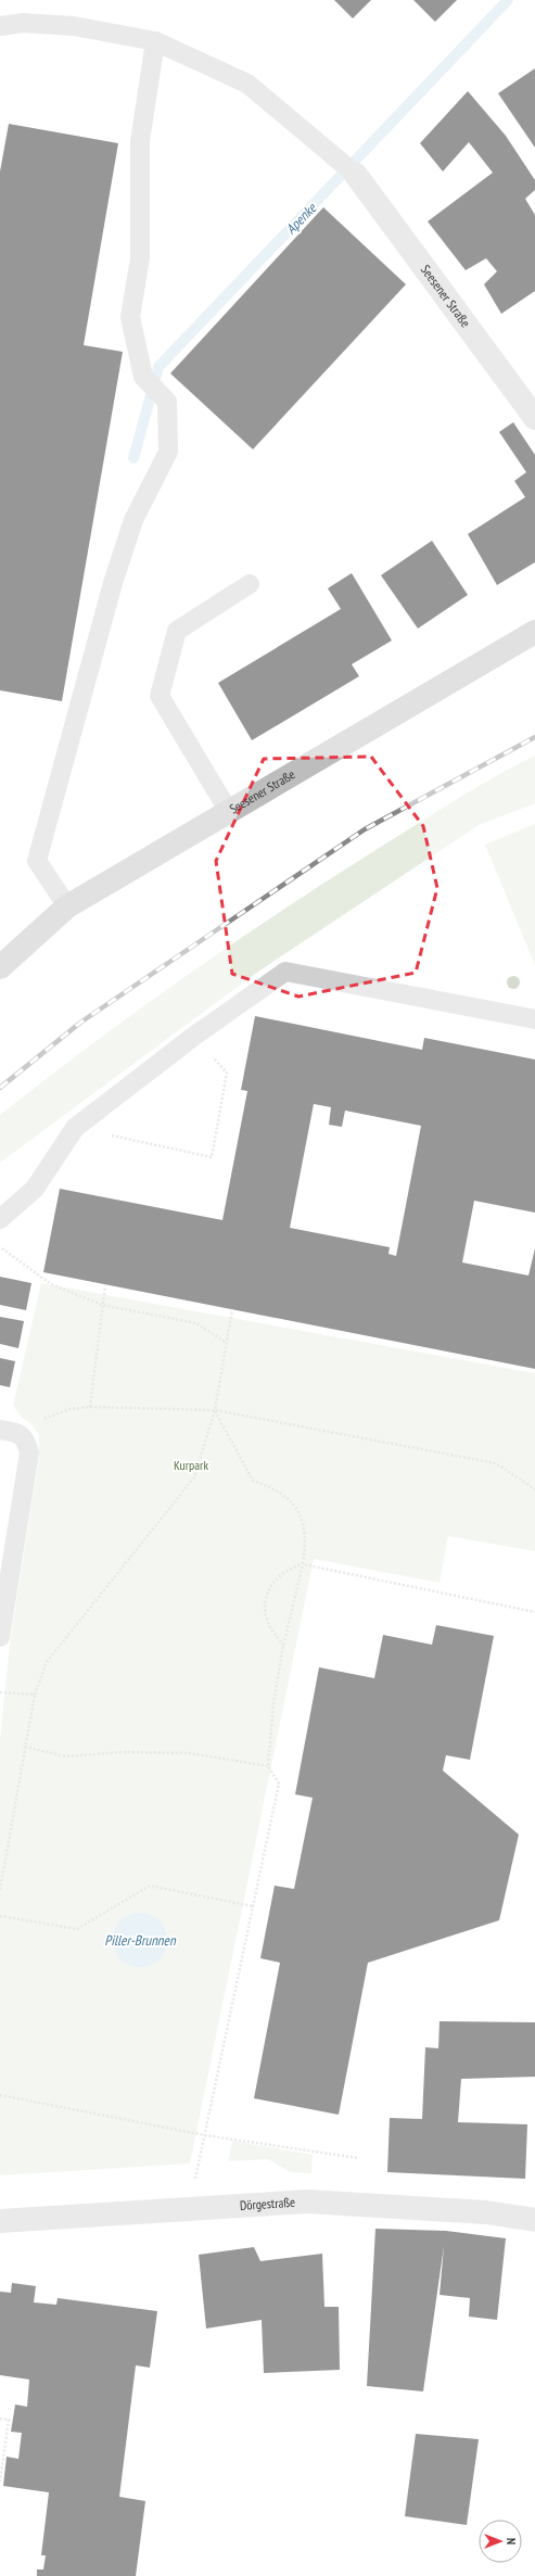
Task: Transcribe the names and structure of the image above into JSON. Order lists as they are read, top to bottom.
{
  "streets": {
    "street": ["Seesener Straße", "Dörgestraße"]
  },
  "water": ["Apenke", "Piller-Brunnen"],
  "parks": ["Kurpark"],
  "north": "right"
}
